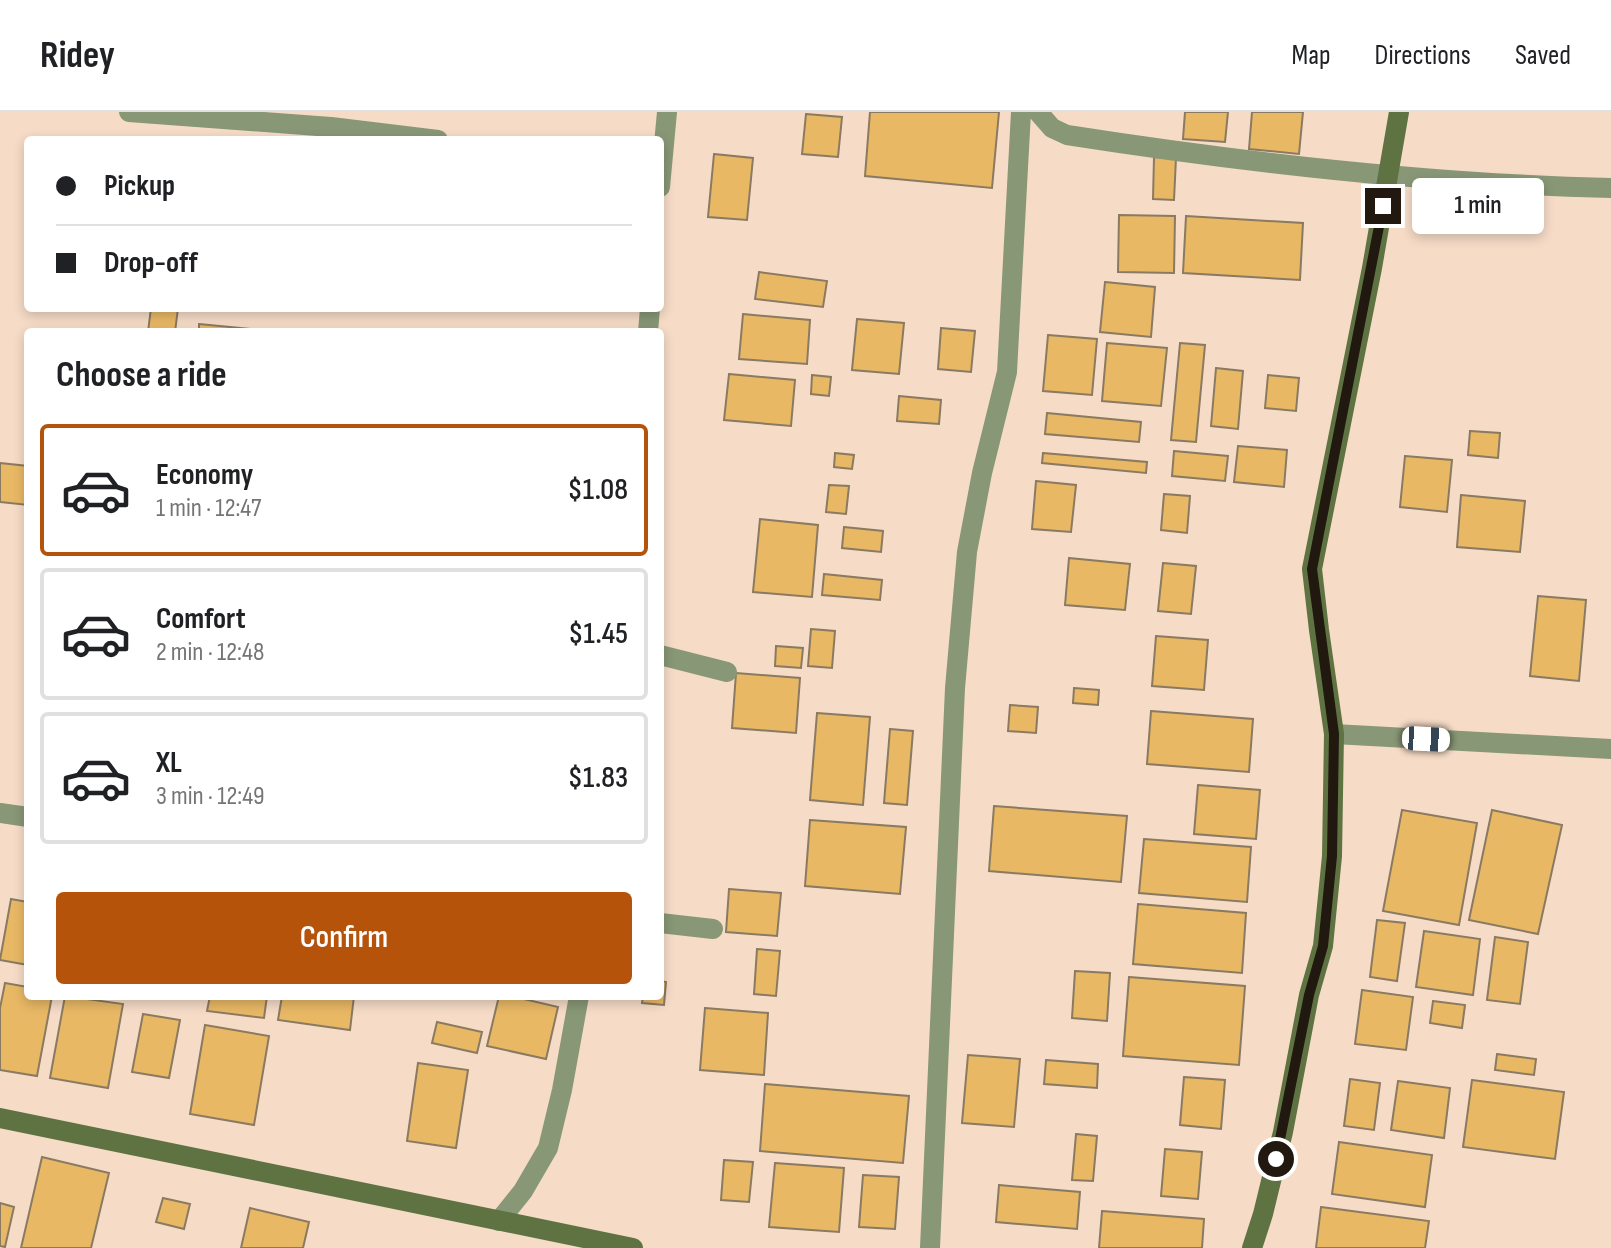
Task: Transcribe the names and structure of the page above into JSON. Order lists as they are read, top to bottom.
{
  "page": {
    "header": "Ridey",
    "nav": ["Map", "Directions", "Saved"],
    "banner": ["Pickup", "Drop-off"],
    "bubble": "1 min",
    "heading": "Choose a ride",
    "list": [
      {
        "name": "Economy",
        "note": "1 min · 12:47",
        "value": "$1.08"
      },
      {
        "name": "Comfort",
        "note": "2 min · 12:48",
        "value": "$1.45"
      },
      {
        "name": "XL",
        "note": "3 min · 12:49",
        "value": "$1.83"
      }
    ],
    "buttons": "Confirm"
  }
}
